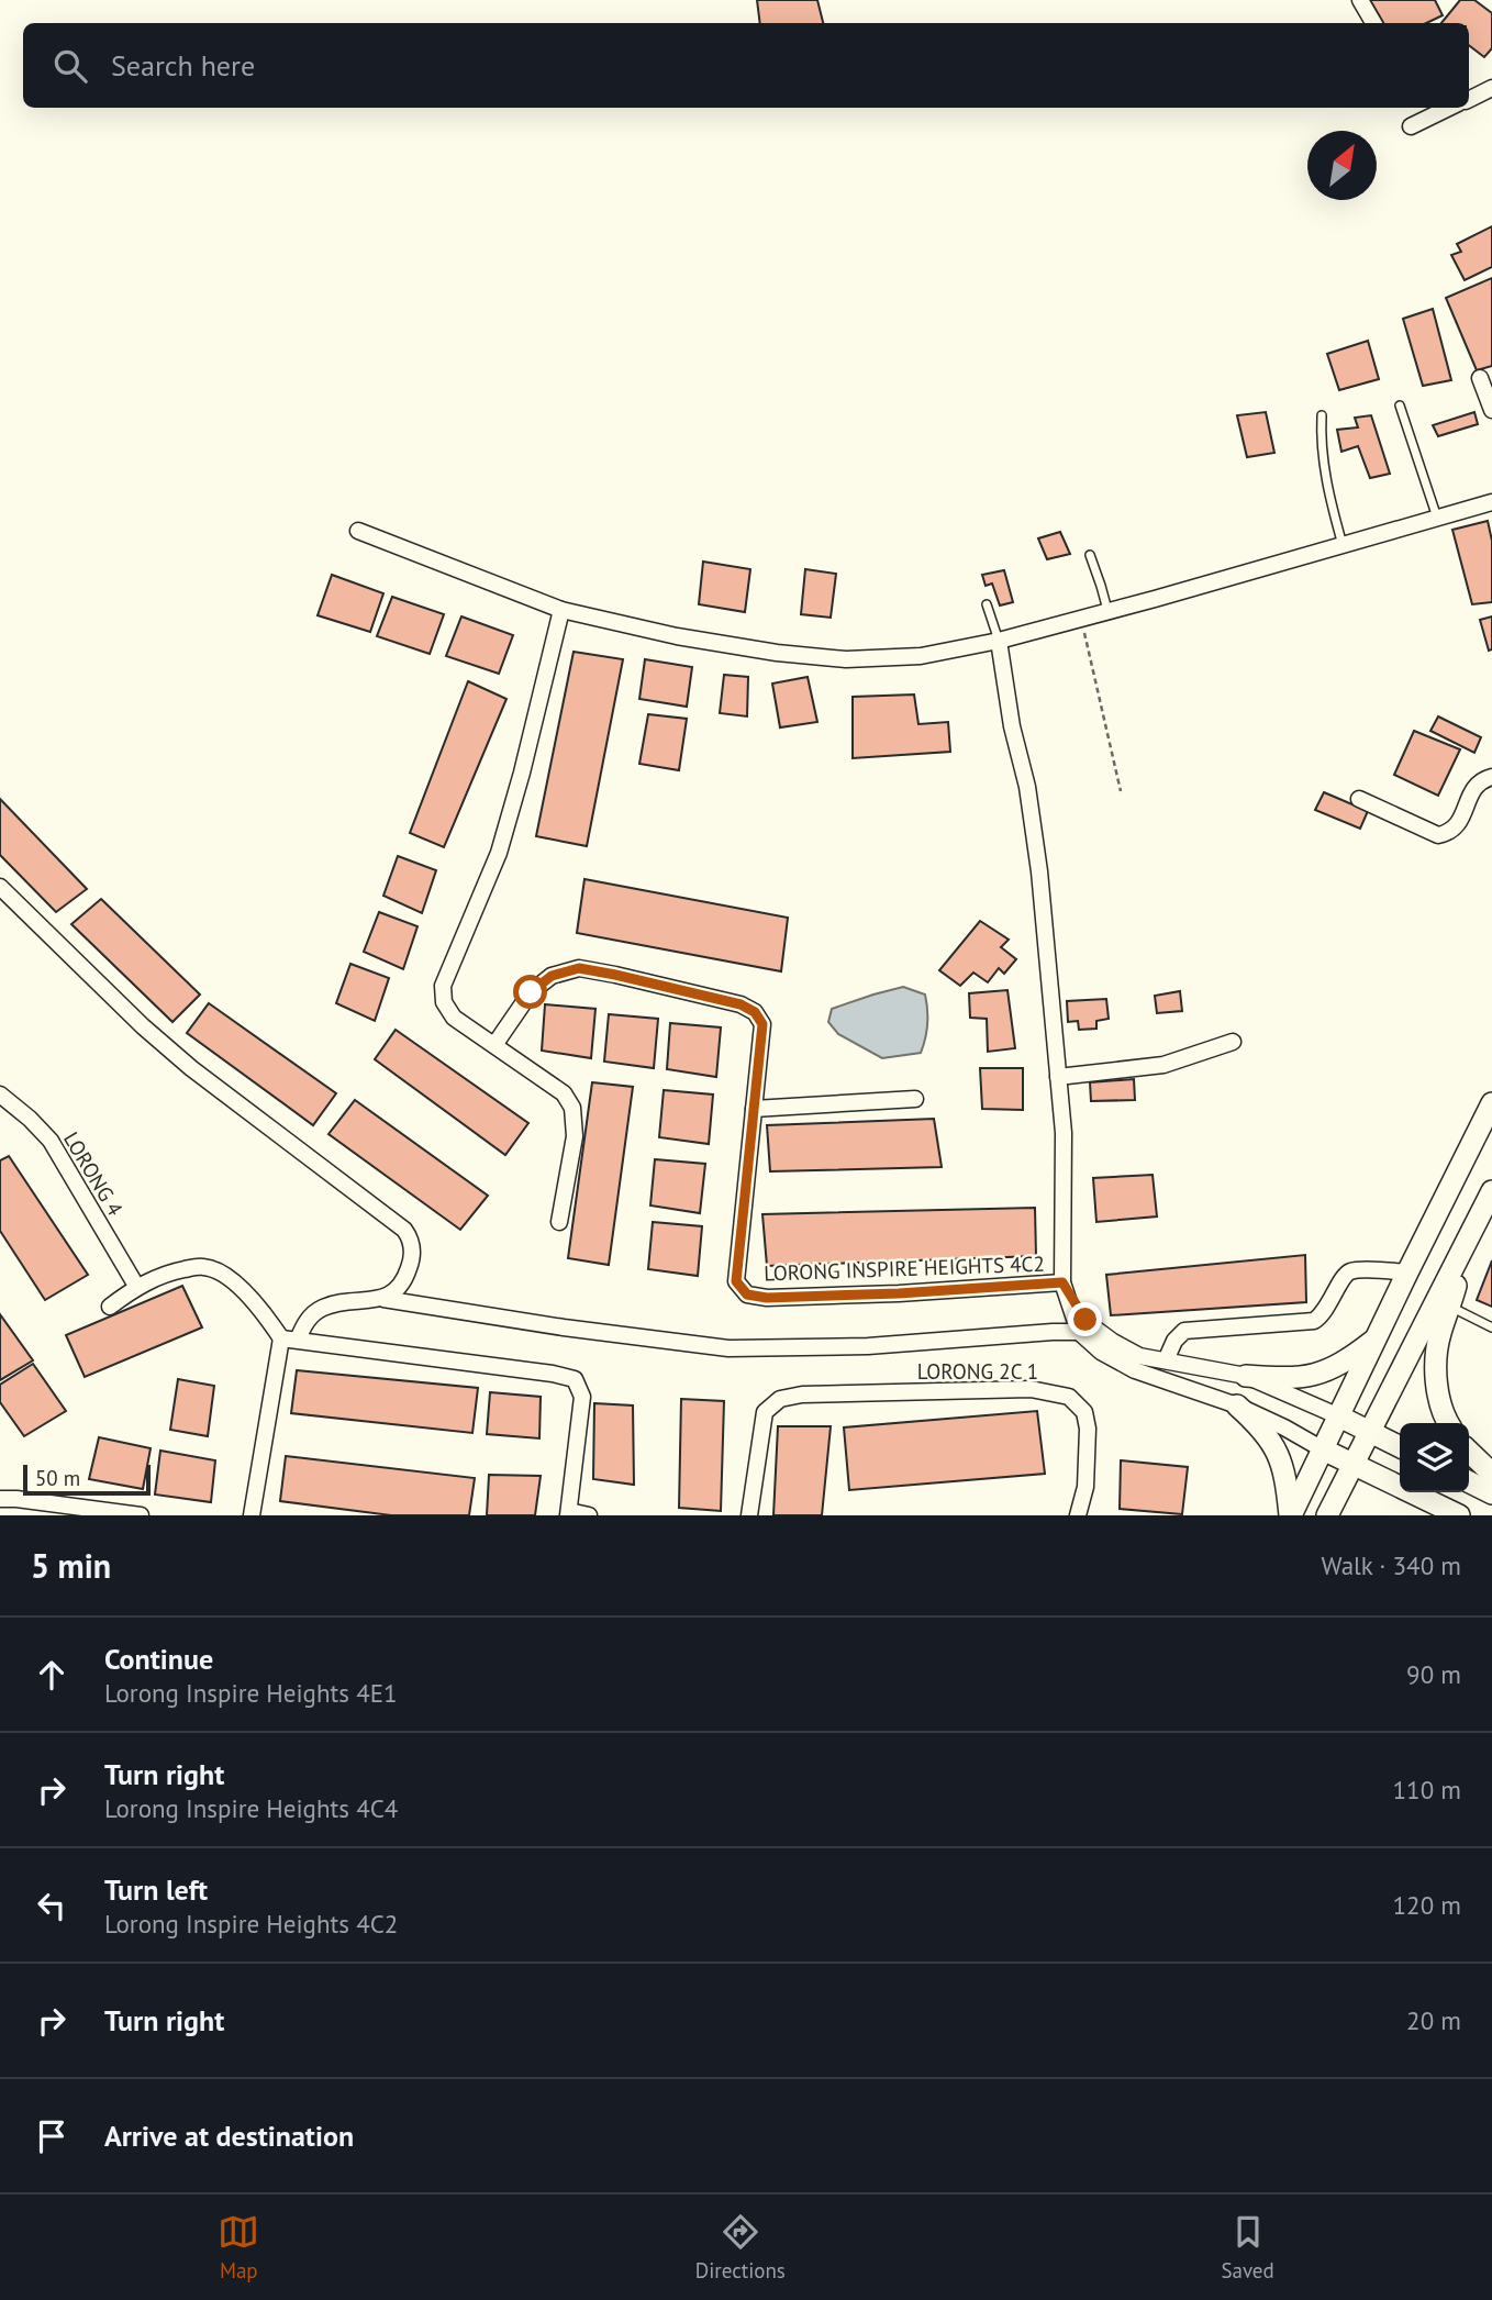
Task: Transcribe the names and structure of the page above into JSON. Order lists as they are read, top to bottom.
{
  "streets": {
    "street": ["LORONG 4", "LORONG INSPIRE HEIGHTS 4C2", "LORONG 2C 1"]
  },
  "scale_bar": "50 m",
  "north": "top right",
  "page": {
    "search": "Search here",
    "scale": "50 m",
    "heading": ["5 min", "Walk · 340 m"],
    "list": [
      ["Continue", "Lorong Inspire Heights 4E1", "90 m"],
      ["Turn right", "Lorong Inspire Heights 4C4", "110 m"],
      ["Turn left", "Lorong Inspire Heights 4C2", "120 m"],
      ["Turn right", "20 m"],
      "Arrive at destination"
    ],
    "nav": ["Map", "Directions", "Saved"]
  }
}
